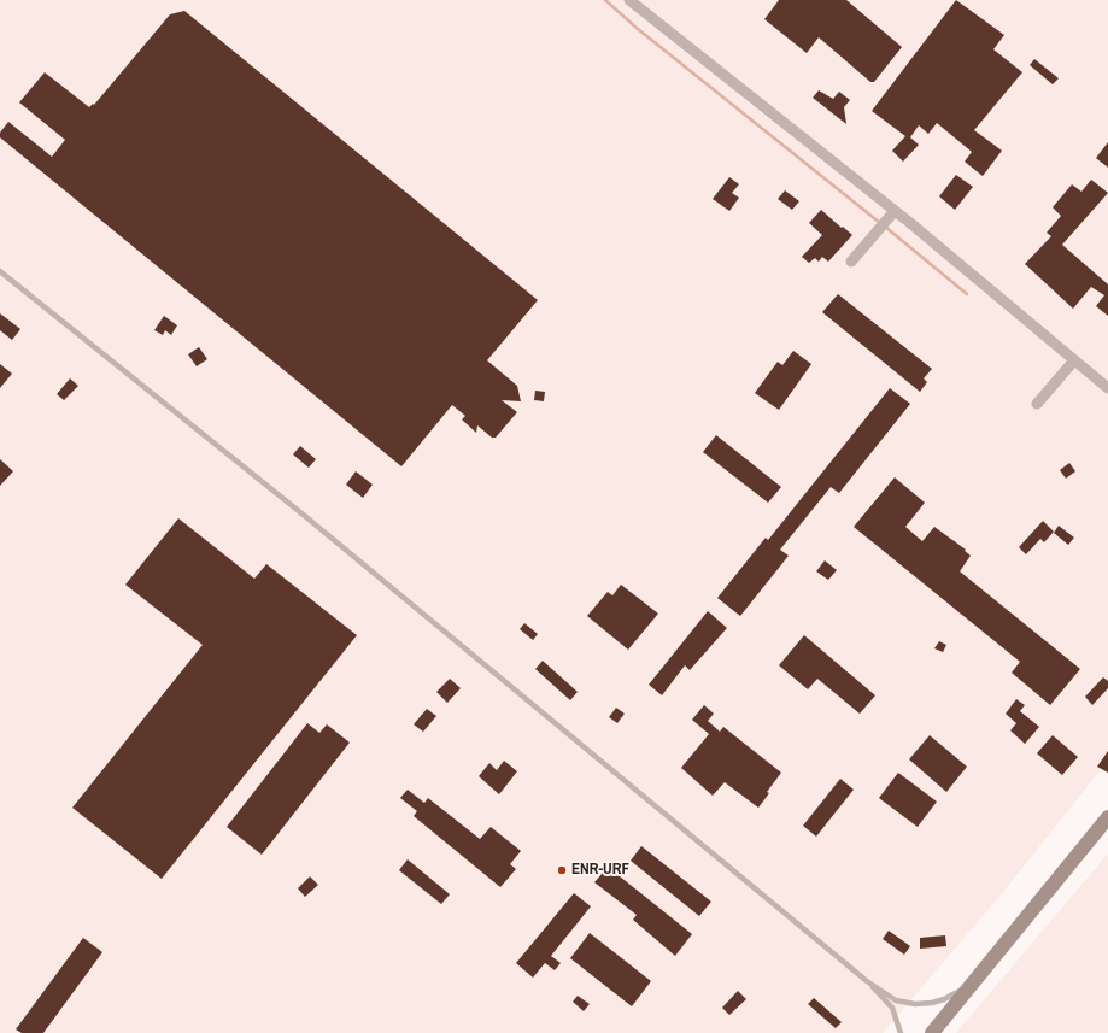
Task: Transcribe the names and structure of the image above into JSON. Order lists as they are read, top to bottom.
{
  "places": ["ENR-URF"]
}
